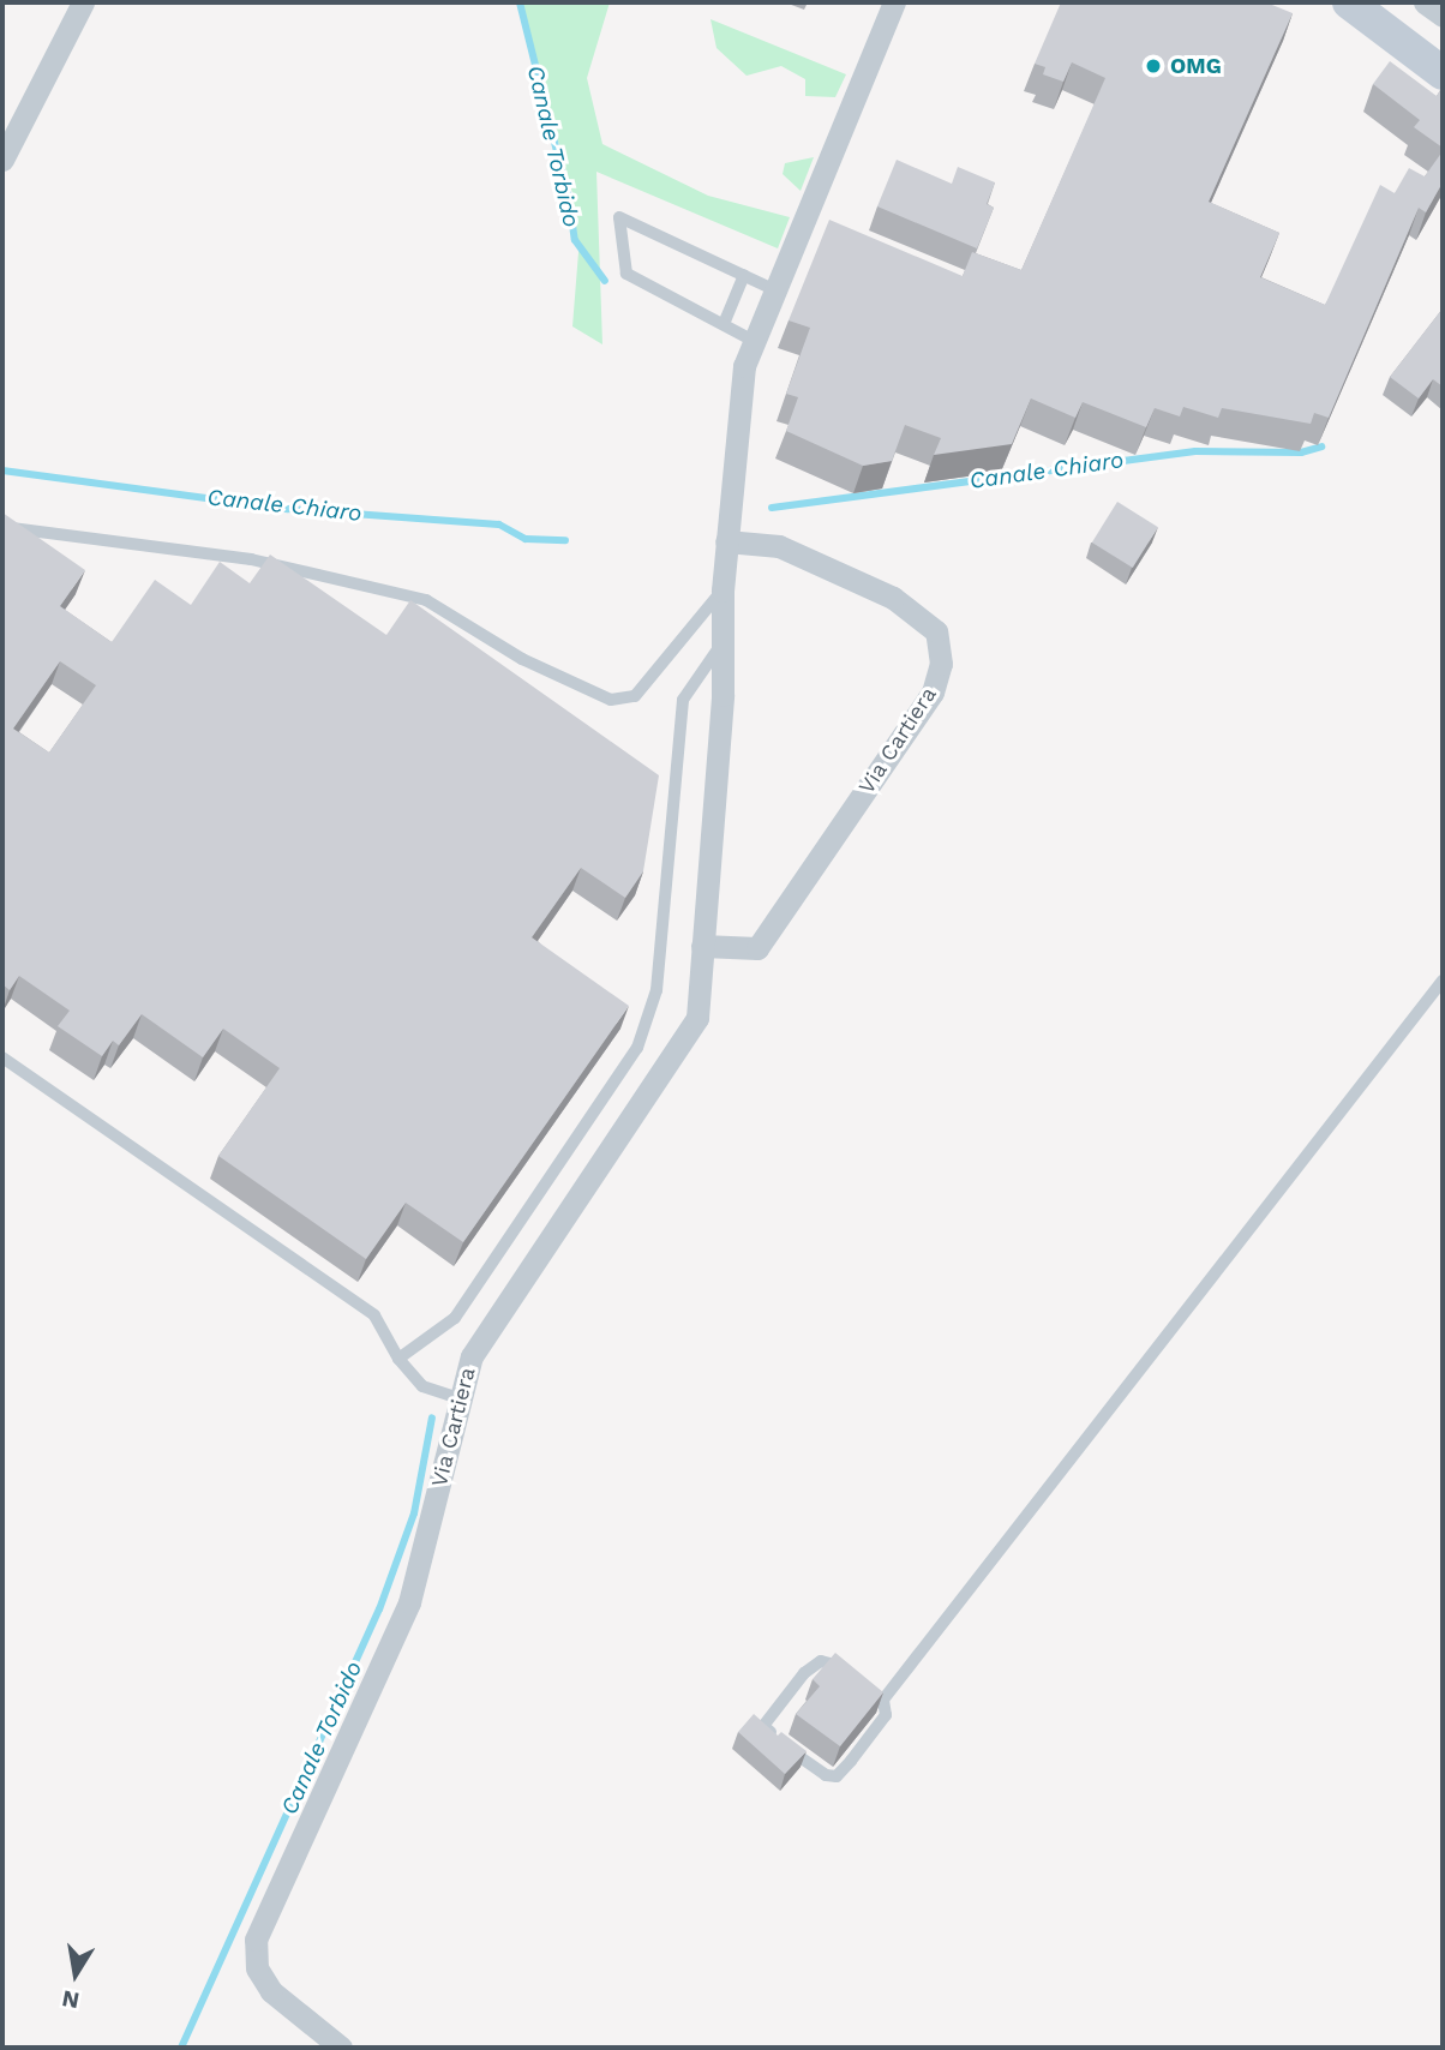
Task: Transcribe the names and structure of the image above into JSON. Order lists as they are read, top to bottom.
{
  "streets": {
    "street": ["Via Cartiera"]
  },
  "water": ["Canale Torbido", "Canale Chiaro"],
  "places": ["OMG"],
  "north": "bottom"
}
